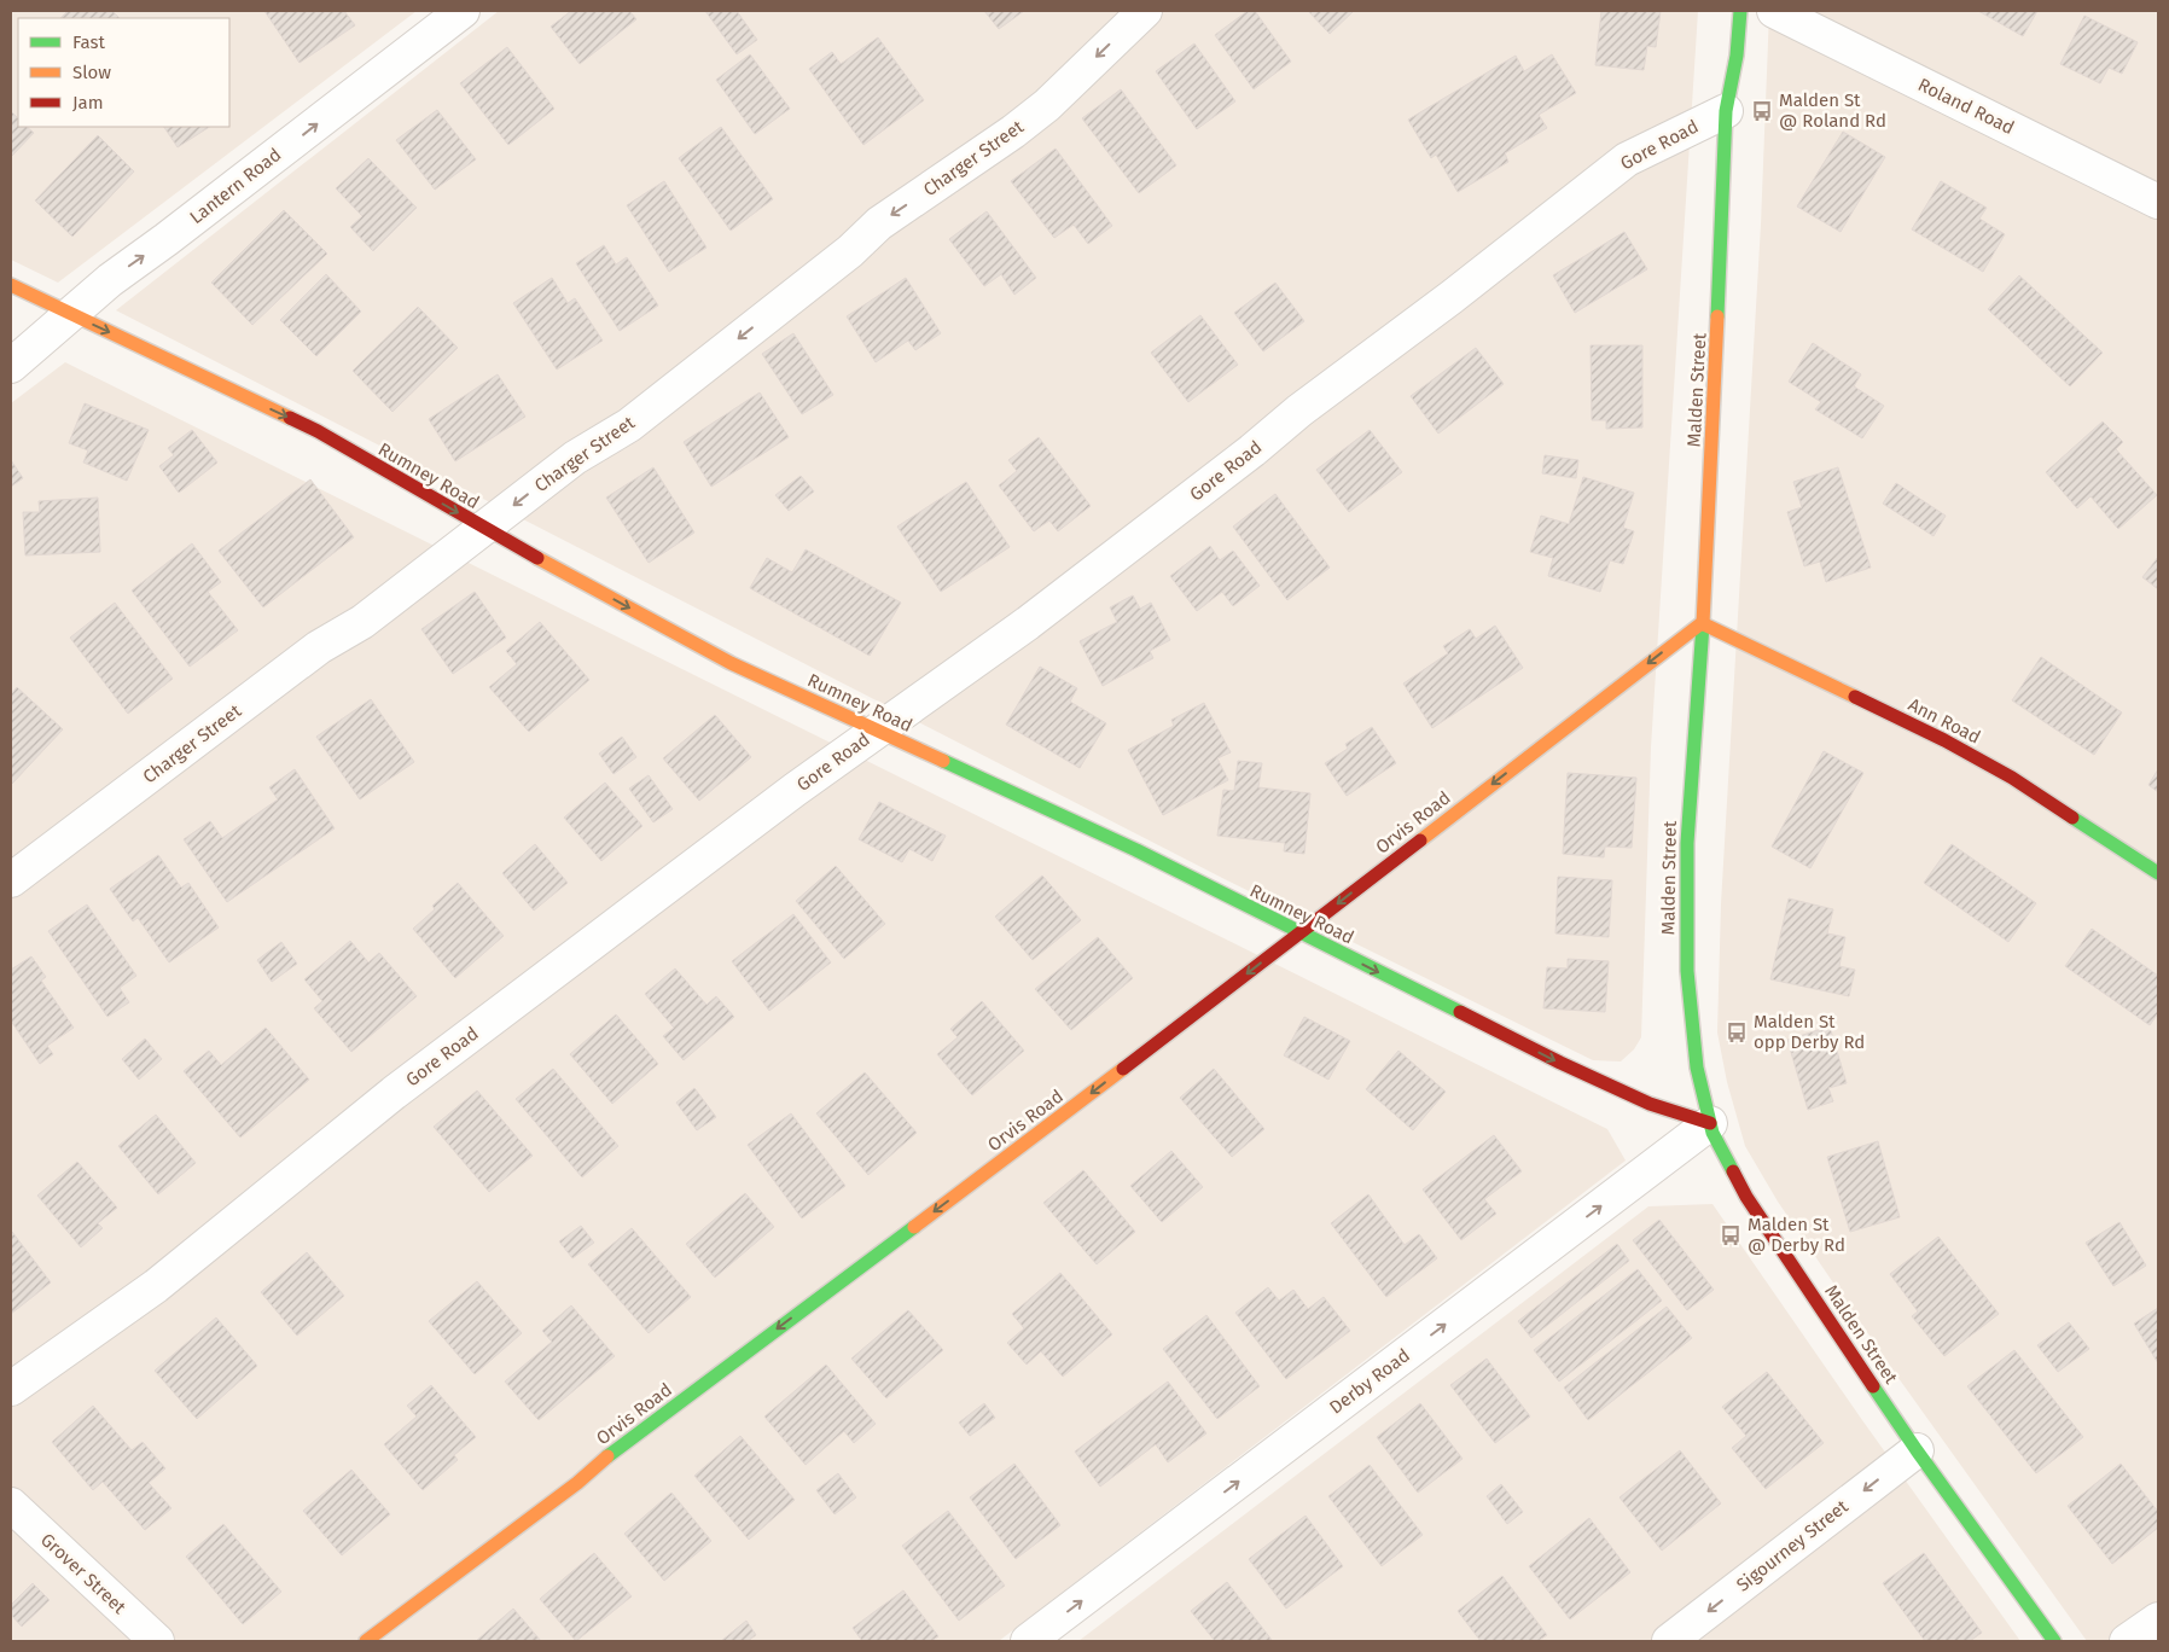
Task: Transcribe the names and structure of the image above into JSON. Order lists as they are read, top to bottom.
{
  "streets": {
    "street": [
      "Roland Road",
      "Gore Road",
      "Charger Street",
      "Lantern Road",
      "Malden Street",
      "Rumney Road",
      "Ann Road",
      "Orvis Road",
      "Derby Road",
      "Sigourney Street",
      "Grover Street"
    ]
  },
  "crossings": [
    ["Gore Road", "Malden Street"],
    ["Gore Road", "Rumney Road"],
    ["Charger Street", "Rumney Road"],
    ["Lantern Road", "Rumney Road"],
    ["Malden Street", "Rumney Road"],
    ["Malden Street", "Ann Road"],
    ["Malden Street", "Orvis Road"],
    ["Malden Street", "Derby Road"],
    ["Malden Street", "Sigourney Street"],
    ["Rumney Road", "Orvis Road"],
    ["Rumney Road", "Derby Road"],
    ["Ann Road", "Orvis Road"]
  ],
  "one_way": [
    "Charger Street",
    "Lantern Road",
    "Rumney Road",
    "Orvis Road",
    "Derby Road",
    "Sigourney Street"
  ],
  "places": {
    "bus stop": ["Malden St @ Roland Rd", "Malden St opp Derby Rd", "Malden St @ Derby Rd"]
  },
  "legend": ["Fast", "Slow", "Jam"]
}
